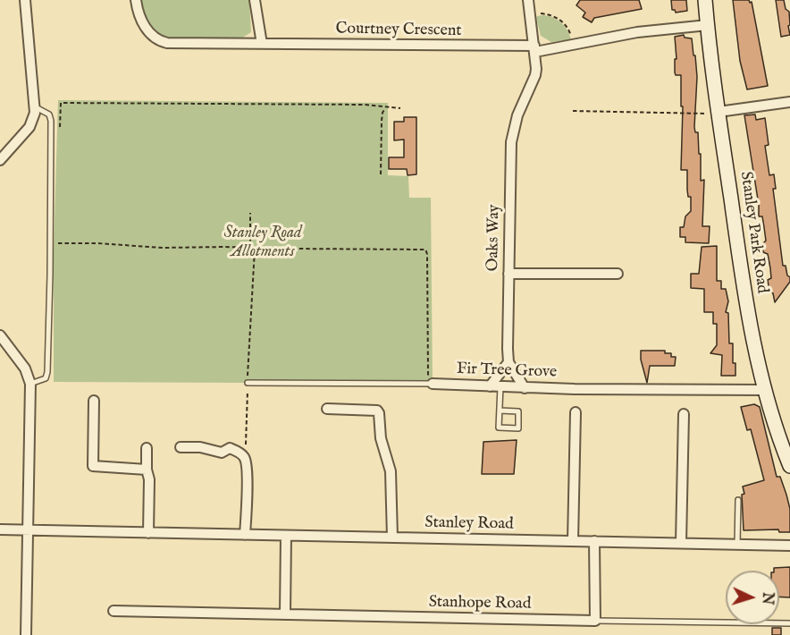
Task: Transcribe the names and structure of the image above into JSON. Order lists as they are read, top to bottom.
{
  "streets": {
    "street": [
      "Courtney Crescent",
      "Stanley Park Road",
      "Oaks Way",
      "Fir Tree Grove",
      "Stanley Road",
      "Stanhope Road"
    ]
  },
  "crossings": [
    ["Courtney Crescent", "Stanley Park Road"],
    ["Courtney Crescent", "Oaks Way"],
    ["Stanley Park Road", "Fir Tree Grove"]
  ],
  "parks": ["Stanley Road Allotments"],
  "north": "right"
}
